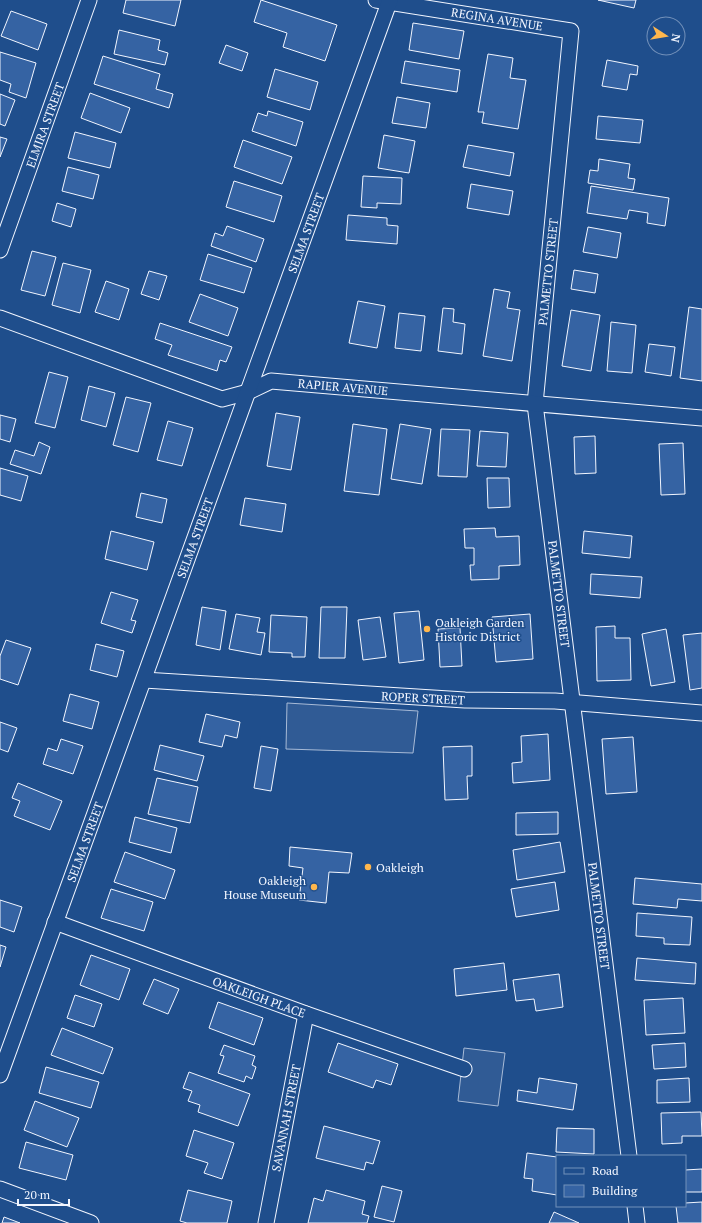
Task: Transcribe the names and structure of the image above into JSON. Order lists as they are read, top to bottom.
{
  "streets": {
    "street": [
      "REGINA AVENUE",
      "ELMIRA STREET",
      "SELMA STREET",
      "PALMETTO STREET",
      "RAPIER AVENUE",
      "ROPER STREET",
      "OAKLEIGH PLACE",
      "SAVANNAH STREET"
    ]
  },
  "crossings": [
    ["REGINA AVENUE", "SELMA STREET"],
    ["REGINA AVENUE", "PALMETTO STREET"],
    ["SELMA STREET", "RAPIER AVENUE"],
    ["SELMA STREET", "ROPER STREET"],
    ["SELMA STREET", "OAKLEIGH PLACE"],
    ["PALMETTO STREET", "RAPIER AVENUE"],
    ["PALMETTO STREET", "ROPER STREET"],
    ["OAKLEIGH PLACE", "SAVANNAH STREET"]
  ],
  "places": ["Oakleigh Garden Historic District", "Oakleigh", "Oakleigh House Museum"],
  "legend": ["Road", "Building"],
  "scale_bar": "20 m",
  "north": "right"
}
